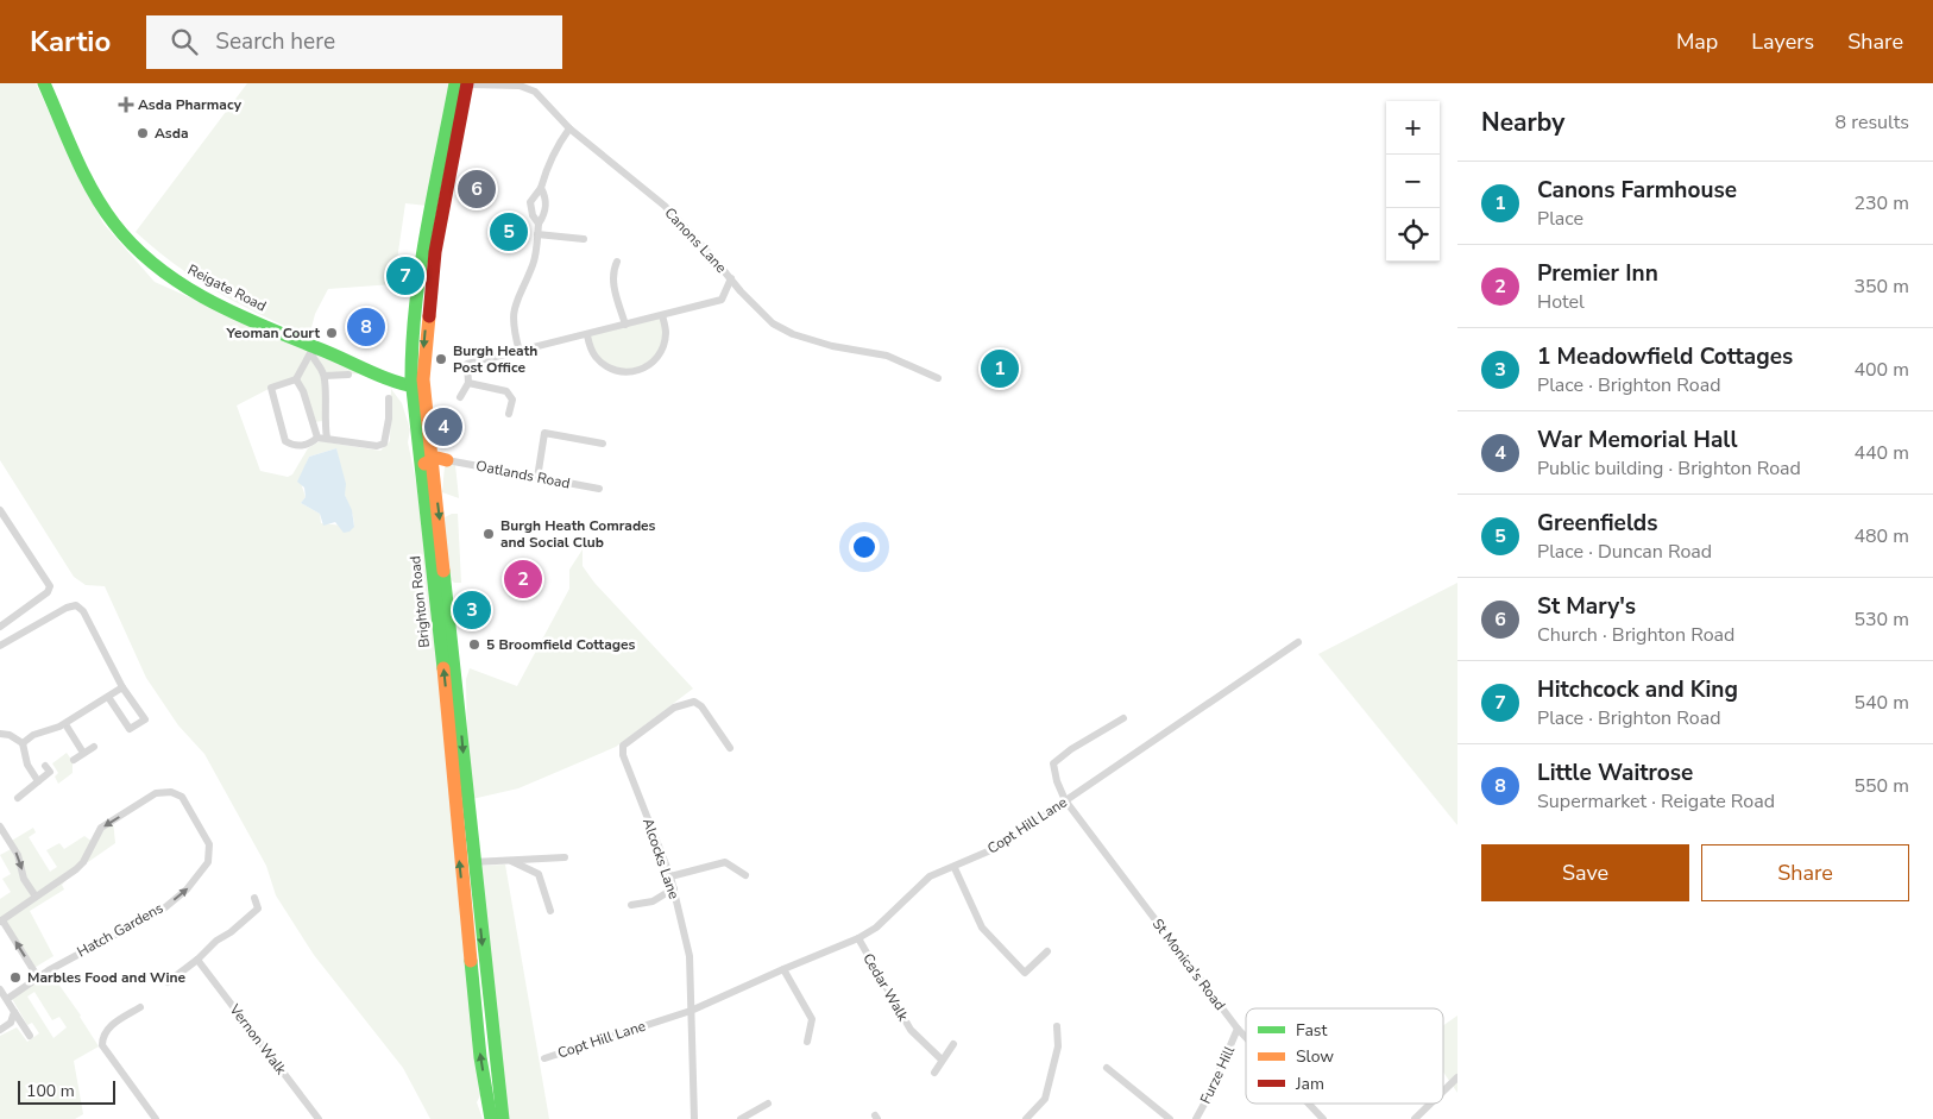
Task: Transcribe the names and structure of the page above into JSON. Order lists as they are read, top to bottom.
{
  "streets": {
    "highway": ["Reigate Road", "Brighton Road"],
    "street": [
      "Canons Lane",
      "Oatlands Road",
      "Copt Hill Lane",
      "Alcocks Lane",
      "Hatch Gardens",
      "St Monica's Road",
      "Cedar Walk",
      "Vernon Walk",
      "Furze Hill"
    ]
  },
  "crossings": [
    ["Canons Lane", "Brighton Road"],
    ["Reigate Road", "Brighton Road"],
    ["Copt Hill Lane", "Alcocks Lane"],
    ["Copt Hill Lane", "St Monica's Road"],
    ["Copt Hill Lane", "Cedar Walk"],
    ["St Monica's Road", "Furze Hill"]
  ],
  "places": {
    "health": ["Asda Pharmacy"],
    "other": [
      "Asda",
      "Yeoman Court",
      "Burgh Heath Post Office",
      "Burgh Heath Comrades and Social Club",
      "5 Broomfield Cottages",
      "Marbles Food and Wine"
    ]
  },
  "legend": ["Fast", "Slow", "Jam"],
  "scale_bar": "100 m",
  "page": {
    "header": "Kartio",
    "search": "Search here",
    "nav": ["Map", "Layers", "Share"],
    "heading": ["Nearby", "8 results"],
    "map_buttons": ["+", "−"],
    "list": [
      {
        "mark": "1",
        "name": "Canons Farmhouse",
        "note": "Place",
        "value": "230 m"
      },
      {
        "mark": "2",
        "name": "Premier Inn",
        "note": "Hotel",
        "value": "350 m"
      },
      {
        "mark": "3",
        "name": "1 Meadowfield Cottages",
        "note": "Place · Brighton Road",
        "value": "400 m"
      },
      {
        "mark": "4",
        "name": "War Memorial Hall",
        "note": "Public building · Brighton Road",
        "value": "440 m"
      },
      {
        "mark": "5",
        "name": "Greenfields",
        "note": "Place · Duncan Road",
        "value": "480 m"
      },
      {
        "mark": "6",
        "name": "St Mary's",
        "note": "Church · Brighton Road",
        "value": "530 m"
      },
      {
        "mark": "7",
        "name": "Hitchcock and King",
        "note": "Place · Brighton Road",
        "value": "540 m"
      },
      {
        "mark": "8",
        "name": "Little Waitrose",
        "note": "Supermarket · Reigate Road",
        "value": "550 m"
      }
    ],
    "pins": [
      "6",
      "5",
      "7",
      "8",
      "1",
      "4",
      "2",
      "3"
    ],
    "buttons": ["Save", "Share"],
    "scale": "100 m"
  }
}
